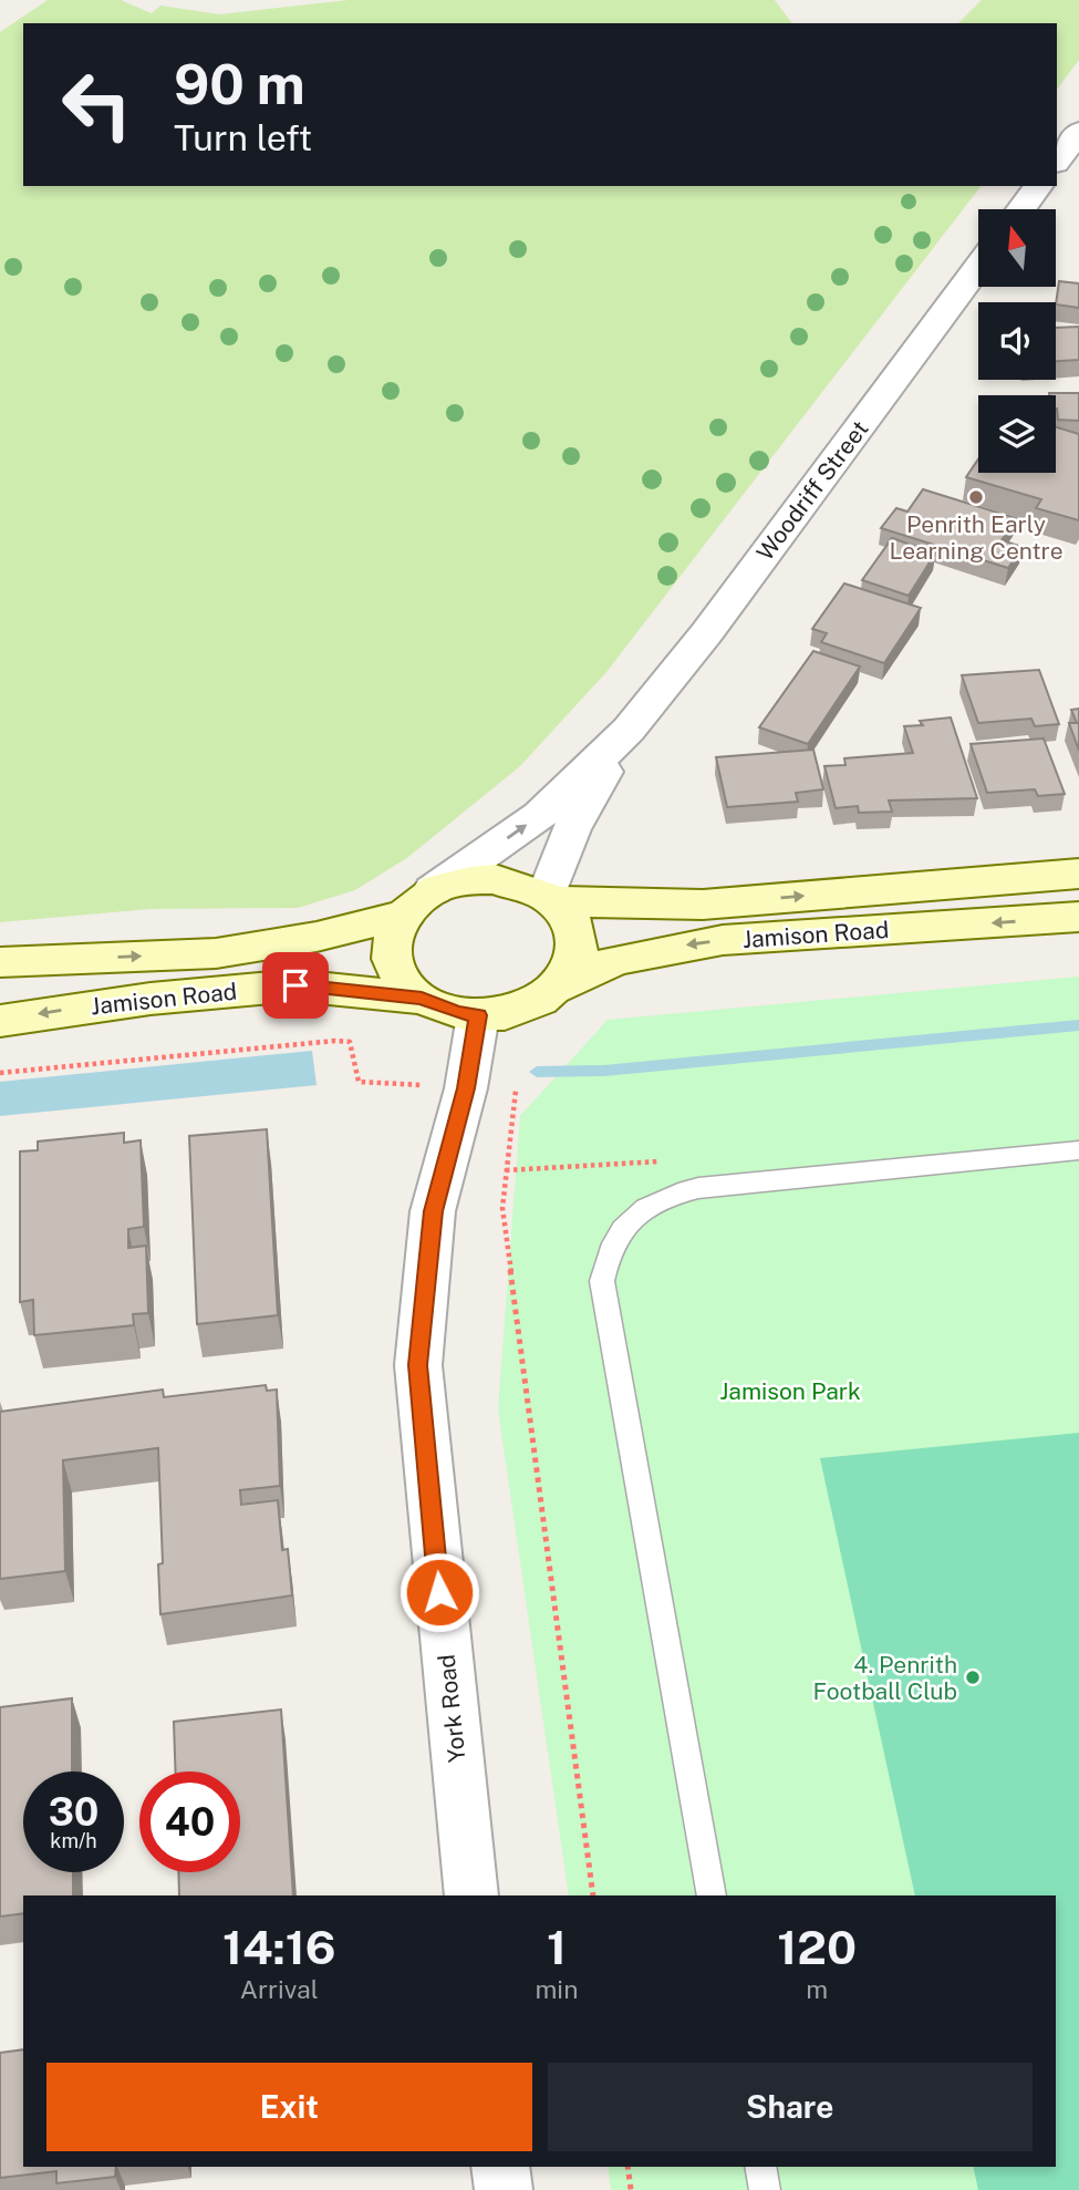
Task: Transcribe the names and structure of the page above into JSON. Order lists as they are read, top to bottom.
{
  "streets": {
    "main road": ["Jamison Road"],
    "street": ["Woodriff Street", "York Road"]
  },
  "crossings": [
    ["Woodriff Street", "Jamison Road"],
    ["Woodriff Street", "York Road"],
    ["Jamison Road", "York Road"]
  ],
  "parks": ["Jamison Park"],
  "places": ["Penrith Early Learning Centre", "4. Penrith Football Club"],
  "north": "top",
  "page": {
    "turn": ["90 m", "Turn left"],
    "speed": "30 km/h",
    "limit": "40",
    "eta": [
      "14:16",
      "Arrival",
      "1",
      "min",
      "120",
      "m"
    ],
    "buttons": ["Exit", "Share"]
  }
}
